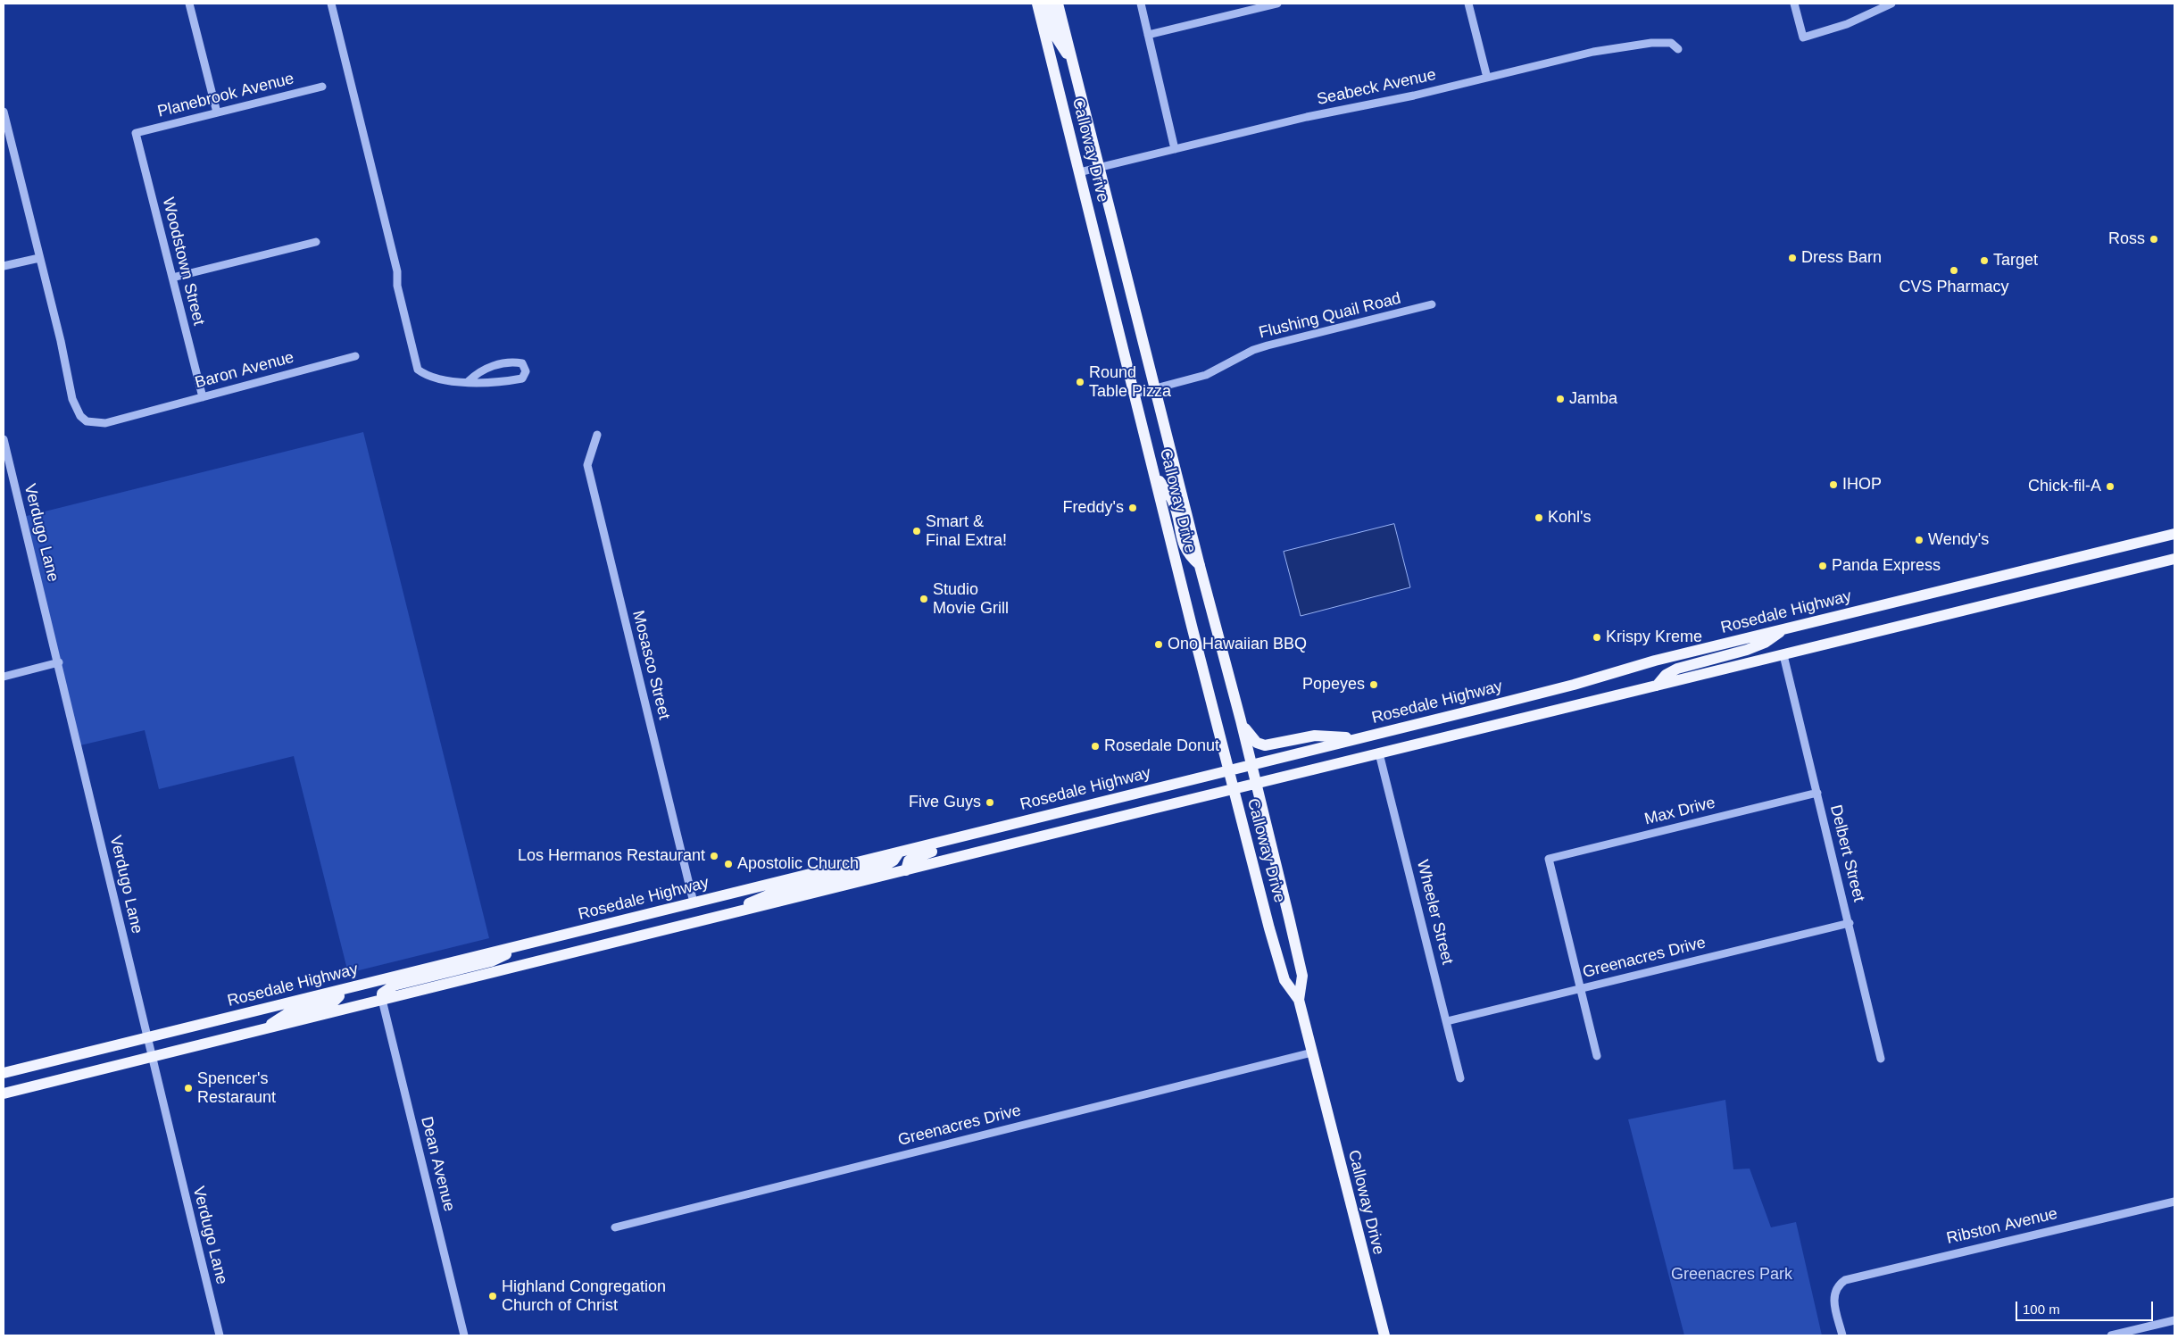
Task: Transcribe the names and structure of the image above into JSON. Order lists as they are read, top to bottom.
{
  "streets": {
    "main road": ["Calloway Drive", "Rosedale Highway"],
    "street": [
      "Seabeck Avenue",
      "Planebrook Avenue",
      "Woodstown Street",
      "Flushing Quail Road",
      "Baron Avenue",
      "Verdugo Lane",
      "Mosasco Street",
      "Max Drive",
      "Delbert Street",
      "Wheeler Street",
      "Greenacres Drive",
      "Dean Avenue",
      "Ribston Avenue"
    ]
  },
  "crossings": [
    ["Seabeck Avenue", "Calloway Drive"],
    ["Planebrook Avenue", "Woodstown Street"],
    ["Calloway Drive", "Flushing Quail Road"],
    ["Calloway Drive", "Rosedale Highway"],
    ["Calloway Drive", "Greenacres Drive"],
    ["Woodstown Street", "Baron Avenue"],
    ["Verdugo Lane", "Rosedale Highway"],
    ["Rosedale Highway", "Mosasco Street"],
    ["Max Drive", "Delbert Street"],
    ["Max Drive", "Greenacres Drive"],
    ["Delbert Street", "Greenacres Drive"],
    ["Wheeler Street", "Greenacres Drive"]
  ],
  "parks": ["Greenacres Park"],
  "places": [
    "Ross",
    "Dress Barn",
    "Target",
    "CVS Pharmacy",
    "Round Table Pizza",
    "Jamba",
    "IHOP",
    "Chick-fil-A",
    "Freddy's",
    "Kohl's",
    "Smart & Final Extra!",
    "Wendy's",
    "Panda Express",
    "Studio Movie Grill",
    "Krispy Kreme",
    "Ono Hawaiian BBQ",
    "Popeyes",
    "Rosedale Donut",
    "Five Guys",
    "Los Hermanos Restaurant",
    "Apostolic Church",
    "Spencer's Restaraunt",
    "Highland Congregation Church of Christ"
  ],
  "scale_bar": "100 m"
}
